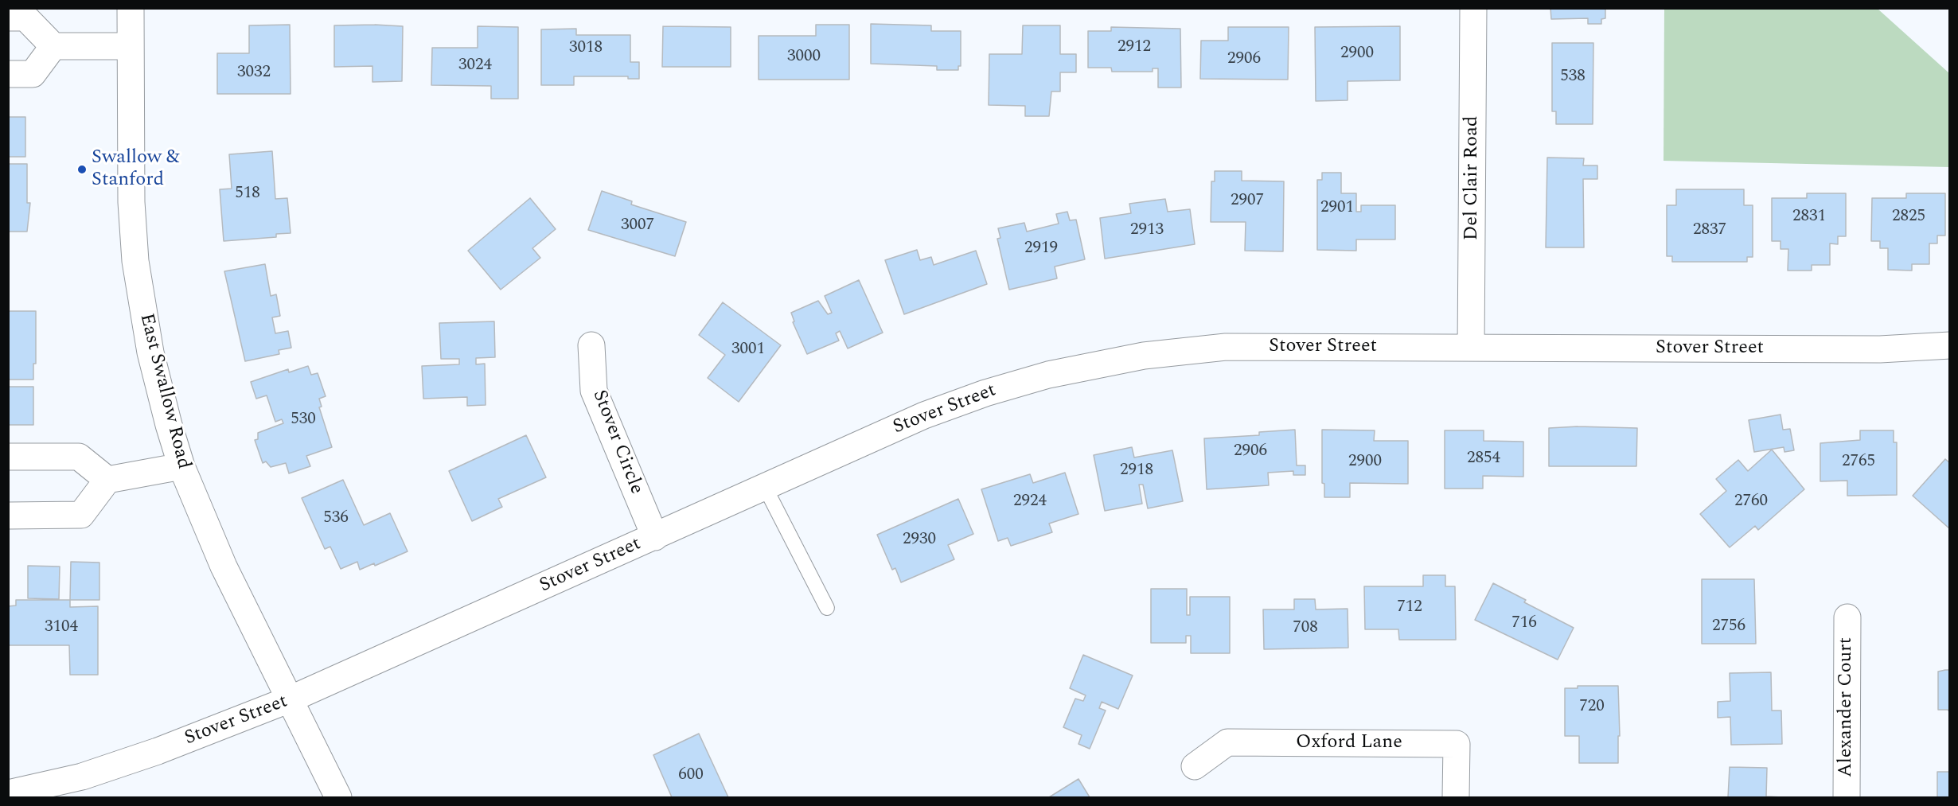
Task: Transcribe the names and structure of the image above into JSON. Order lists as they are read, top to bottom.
{
  "streets": {
    "street": [
      "Del Clair Road",
      "Stover Street",
      "East Swallow Road",
      "Stover Circle",
      "Alexander Court",
      "Oxford Lane"
    ]
  },
  "crossings": [
    ["Del Clair Road", "Stover Street"],
    ["Stover Street", "East Swallow Road"],
    ["Stover Street", "Stover Circle"]
  ],
  "places": ["Swallow & Stanford"],
  "house_numbers": [
    "2912",
    "3018",
    "2900",
    "3000",
    "2906",
    "3024",
    "3032",
    "538",
    "518",
    "2907",
    "2901",
    "2831",
    "2825",
    "3007",
    "2913",
    "2837",
    "2919",
    "3001",
    "530",
    "2906",
    "2854",
    "2900",
    "2765",
    "2918",
    "2924",
    "2760",
    "536",
    "2930",
    "712",
    "716",
    "2756",
    "3104",
    "708",
    "720",
    "600"
  ]
}
